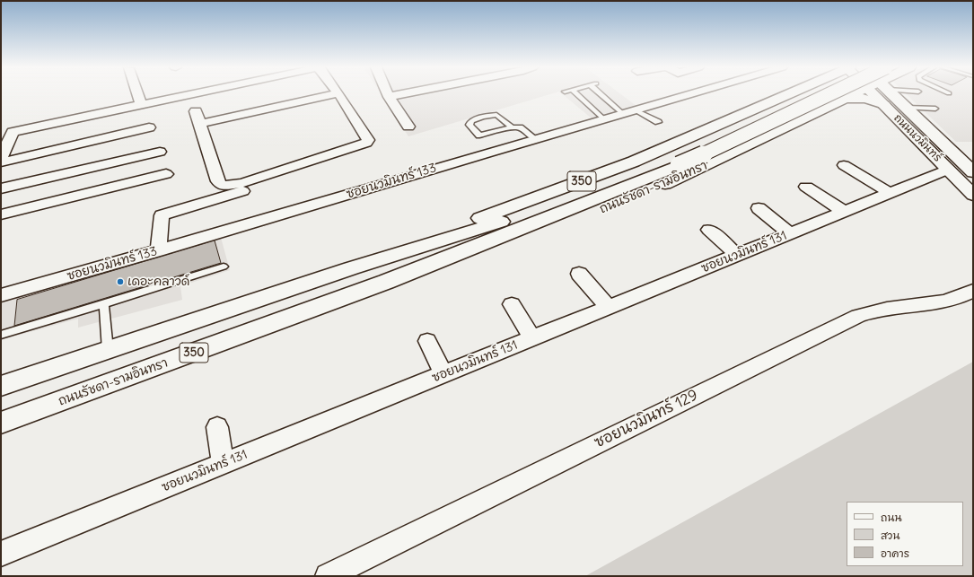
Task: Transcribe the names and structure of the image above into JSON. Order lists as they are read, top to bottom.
{
  "streets": {
    "main road": ["ถนนนวมินทร์", "350", "ถนนรัชดา-รามอินทรา"],
    "street": ["ซอยนวมินทร์ 133", "ซอยนวมินทร์ 131", "ซอยนวมินทร์ 129"]
  },
  "crossings": [
    ["ถนนนวมินทร์", "ซอยนวมินทร์ 131"]
  ],
  "places": ["เดอะคลาวด์"],
  "legend": ["ถนน", "สวน", "อาคาร"]
}
